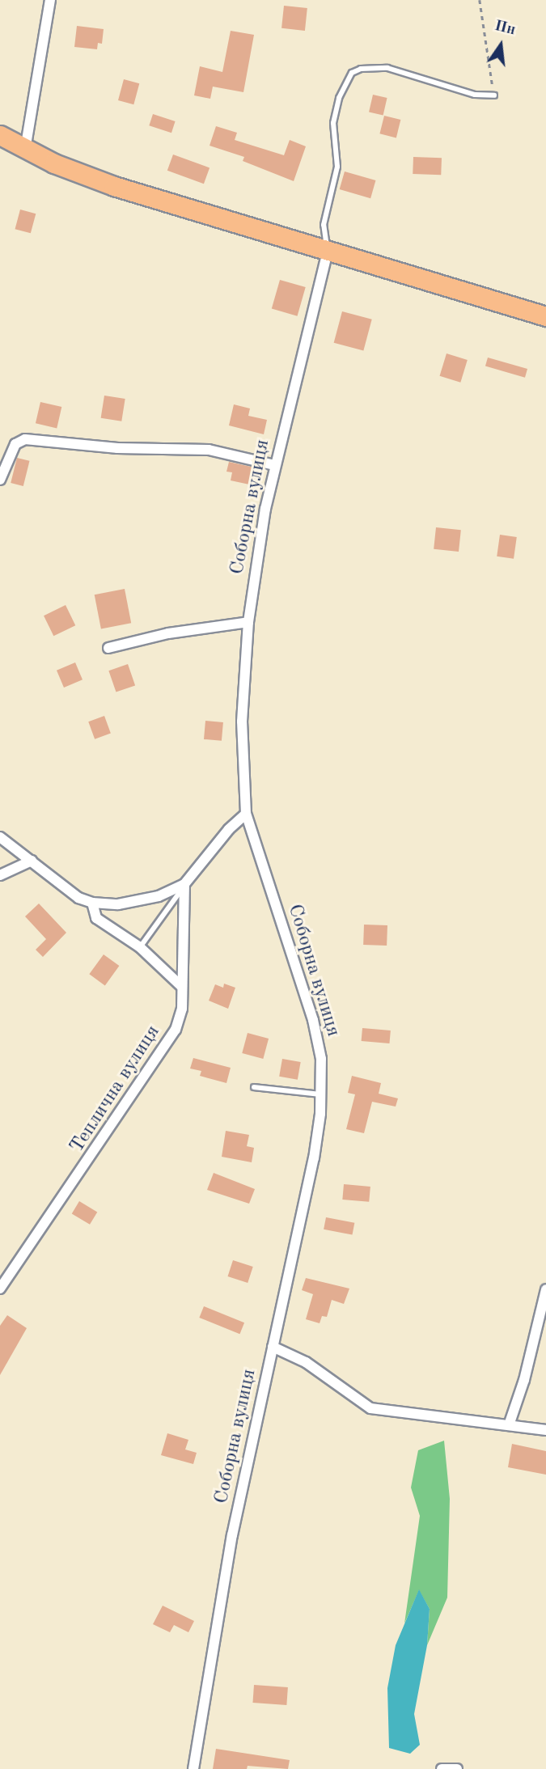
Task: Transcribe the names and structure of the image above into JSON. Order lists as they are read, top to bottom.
{
  "streets": {
    "street": ["Соборна вулиця", "Теплична вулиця"]
  },
  "north": "top"
}
